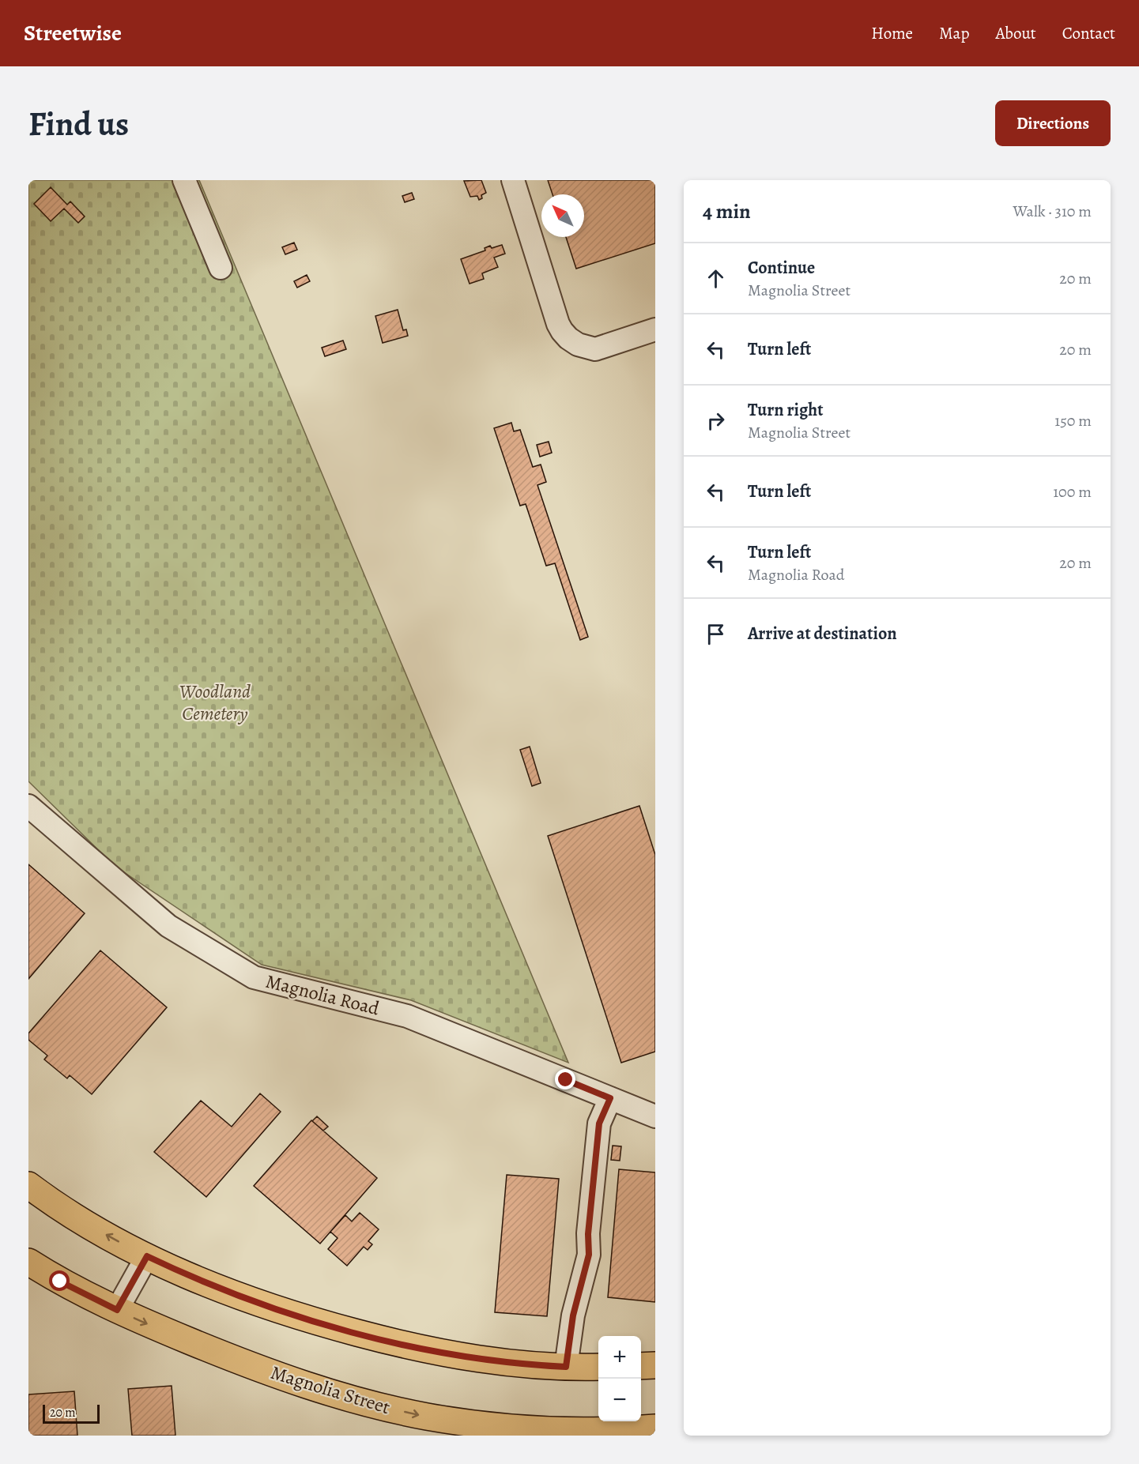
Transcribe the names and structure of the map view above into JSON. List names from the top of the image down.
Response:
{
  "streets": {
    "main road": ["Magnolia Street"],
    "street": ["Magnolia Road"]
  },
  "parks": ["Woodland Cemetery"],
  "scale_bar": "20 m",
  "north": "top left",
  "page": {
    "header": "Streetwise",
    "nav": [
      "Home",
      "Map",
      "About",
      "Contact"
    ],
    "buttons": "Directions",
    "title": "Find us",
    "heading": ["4 min", "Walk · 310 m"],
    "list": [
      ["Continue", "Magnolia Street", "20 m"],
      ["Turn left", "20 m"],
      ["Turn right", "Magnolia Street", "150 m"],
      ["Turn left", "100 m"],
      ["Turn left", "Magnolia Road", "20 m"],
      "Arrive at destination"
    ],
    "map_buttons": ["+", "−"],
    "scale": "20 m"
  }
}
